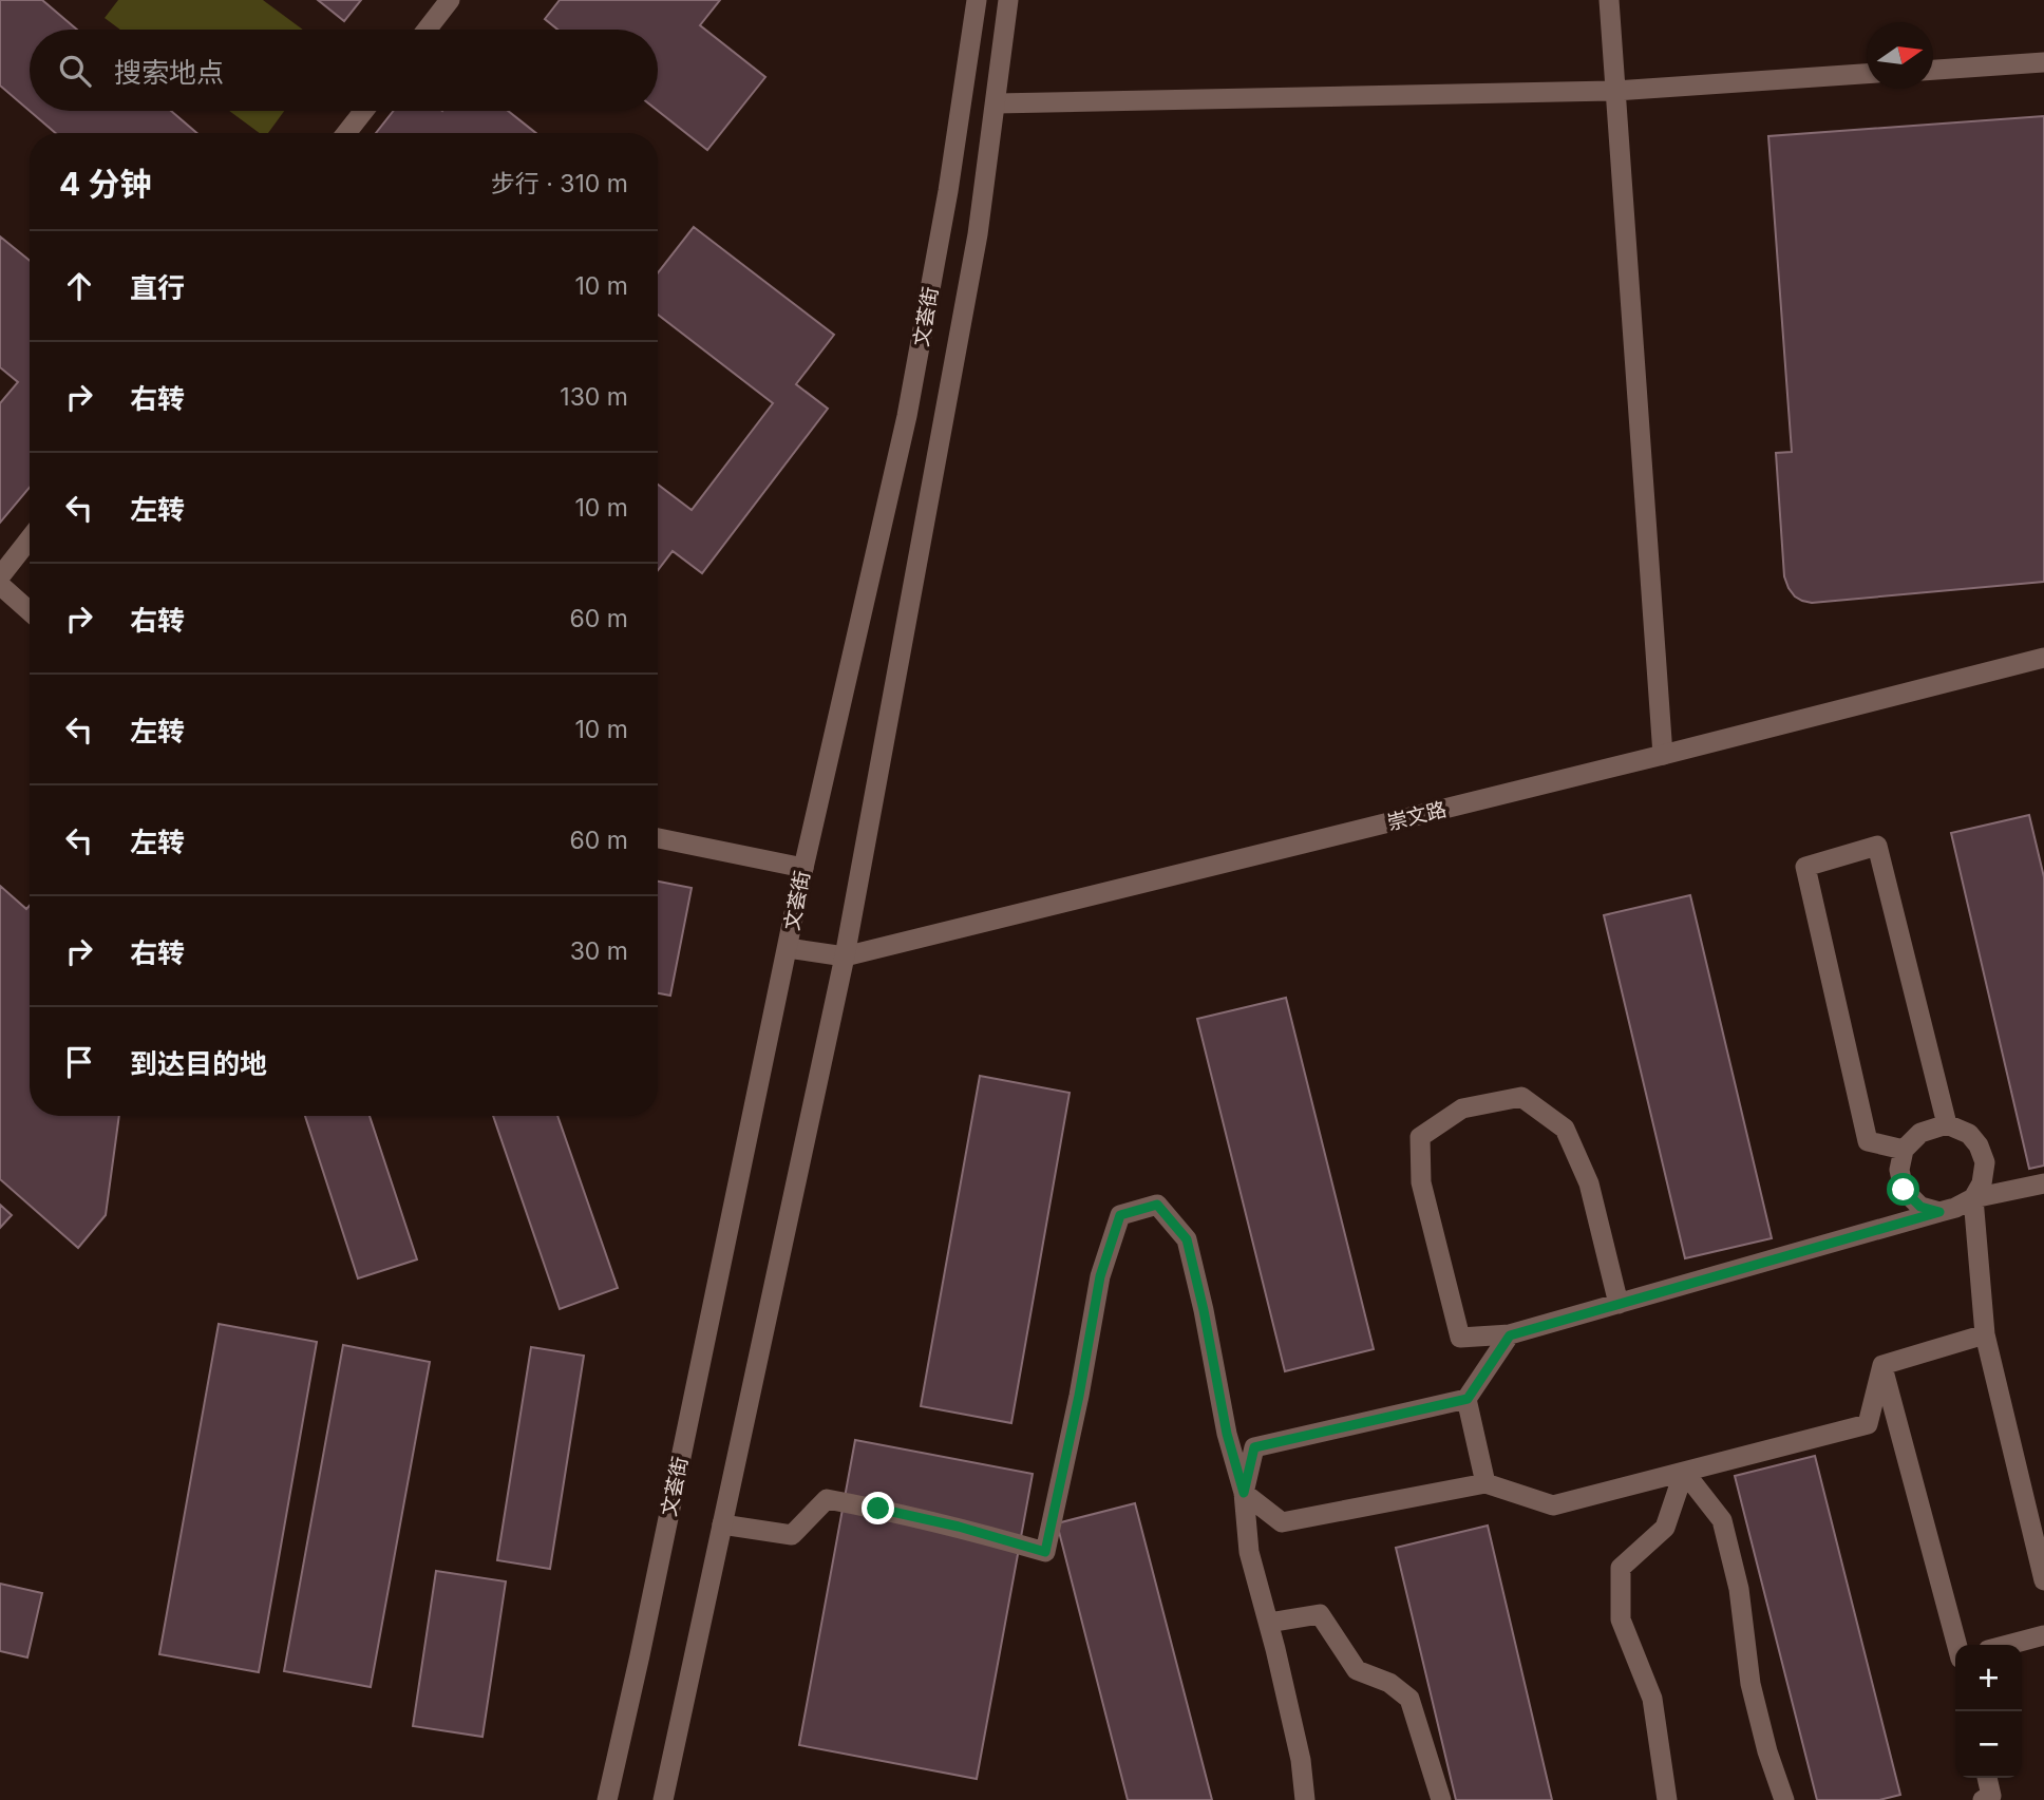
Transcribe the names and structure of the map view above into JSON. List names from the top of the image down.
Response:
{
  "streets": {
    "street": ["文荟街", "崇文路"]
  },
  "crossings": [
    ["文荟街", "崇文路"]
  ],
  "north": "right",
  "page": {
    "search": "搜索地点",
    "heading": ["4 分钟", "步行 · 310 m"],
    "list": [
      ["直行", "10 m"],
      ["右转", "130 m"],
      ["左转", "10 m"],
      ["右转", "60 m"],
      ["左转", "10 m"],
      ["左转", "60 m"],
      ["右转", "30 m"],
      "到达目的地"
    ],
    "map_buttons": ["+", "−"]
  }
}
